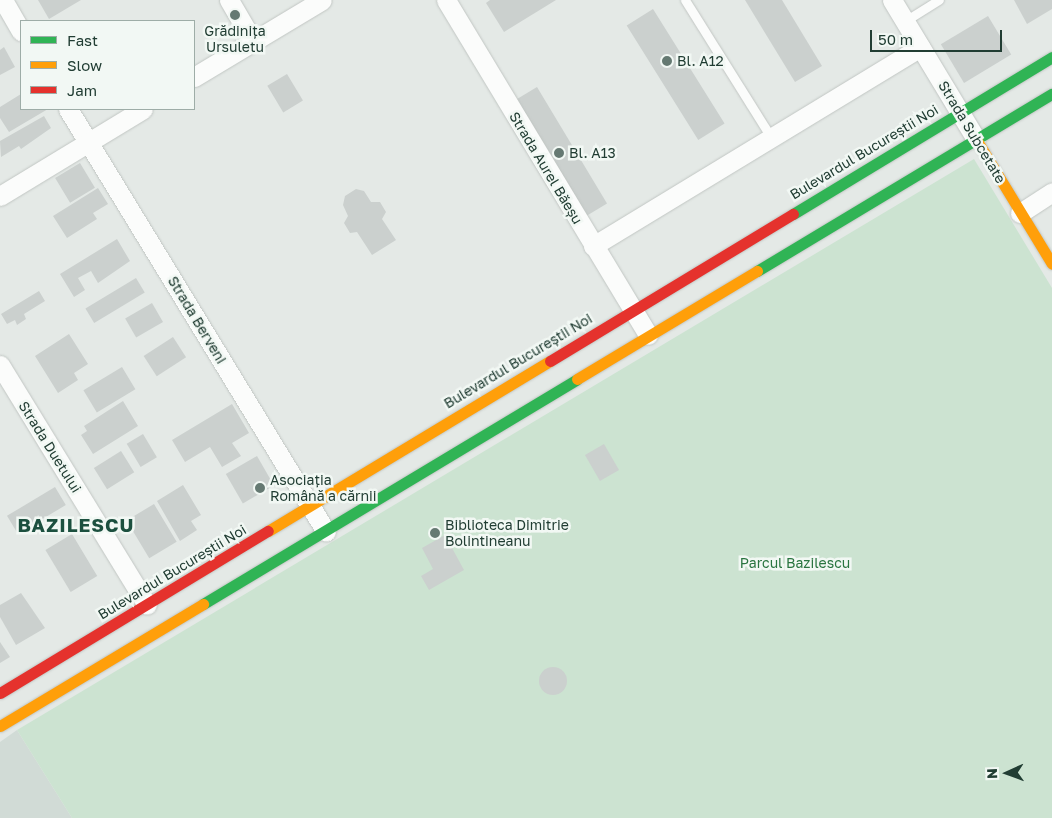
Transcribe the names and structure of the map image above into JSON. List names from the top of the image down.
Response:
{
  "streets": {
    "main road": ["Strada Subcetate", "Bulevardul Bucureștii Noi"],
    "street": ["Strada Aurel Băeșu", "Strada Berveni", "Strada Duetului"]
  },
  "crossings": [
    ["Strada Subcetate", "Bulevardul Bucureștii Noi"],
    ["Bulevardul Bucureștii Noi", "Strada Aurel Băeșu"],
    ["Bulevardul Bucureștii Noi", "Strada Berveni"],
    ["Bulevardul Bucureștii Noi", "Strada Duetului"]
  ],
  "districts": ["BAZILESCU"],
  "parks": ["Parcul Bazilescu"],
  "places": [
    "Grădinița Ursuletu",
    "Bl. A12",
    "Bl. A13",
    "Asociația Română a cărnii",
    "Biblioteca Dimitrie Bolintineanu"
  ],
  "legend": ["Fast", "Slow", "Jam"],
  "scale_bar": "50 m",
  "north": "left"
}
